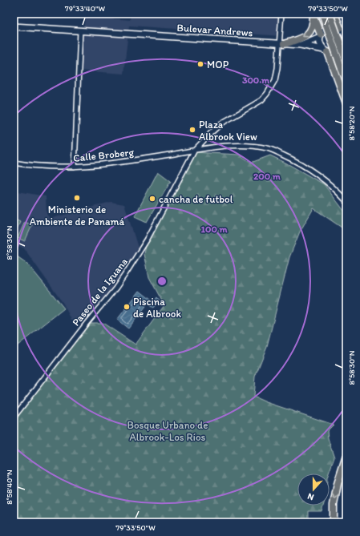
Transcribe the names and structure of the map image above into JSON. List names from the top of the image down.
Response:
{
  "streets": {
    "street": ["Bulevar Andrews", "Calle Broberg", "Paseo de la Iguana"]
  },
  "crossings": [
    ["Bulevar Andrews", "Paseo de la Iguana"],
    ["Calle Broberg", "Paseo de la Iguana"]
  ],
  "parks": ["Bosque Urbano de Albrook-Los Ríos"],
  "places": [
    "MOP",
    "Plaza Albrook View",
    "Ministerio de Ambiente de Panamá",
    "cancha de futbol",
    "Piscina de Albrook"
  ],
  "north": "bottom",
  "coordinates": [
    "79°33'40\"W",
    "79°33'50\"W",
    "8°58'20\"N",
    "8°58'30\"N",
    "8°58'40\"N"
  ],
  "rings": ["300 m", "200 m", "100 m"]
}
